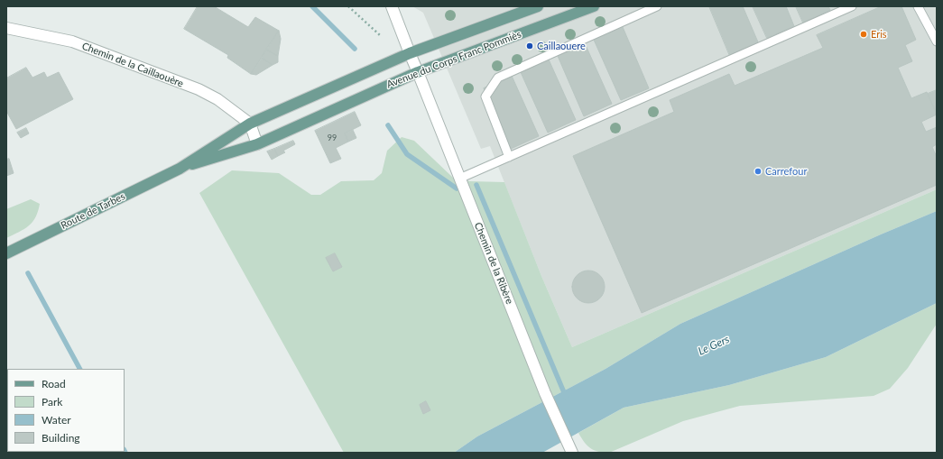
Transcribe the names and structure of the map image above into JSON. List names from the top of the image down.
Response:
{
  "streets": {
    "main road": ["Avenue du Corps Franc Pommiès", "Route de Tarbes"],
    "street": ["Chemin de la Caillaouère", "Chemin de la Ribère"]
  },
  "crossings": [
    ["Avenue du Corps Franc Pommiès", "Chemin de la Caillaouère"],
    ["Avenue du Corps Franc Pommiès", "Route de Tarbes"],
    ["Avenue du Corps Franc Pommiès", "Chemin de la Ribère"],
    ["Chemin de la Caillaouère", "Route de Tarbes"]
  ],
  "water": ["Le Gers"],
  "places": ["Eris", "Caillaouere", "Carrefour"],
  "house_numbers": ["99"],
  "legend": [
    "Road",
    "Park",
    "Water",
    "Building"
  ]
}
